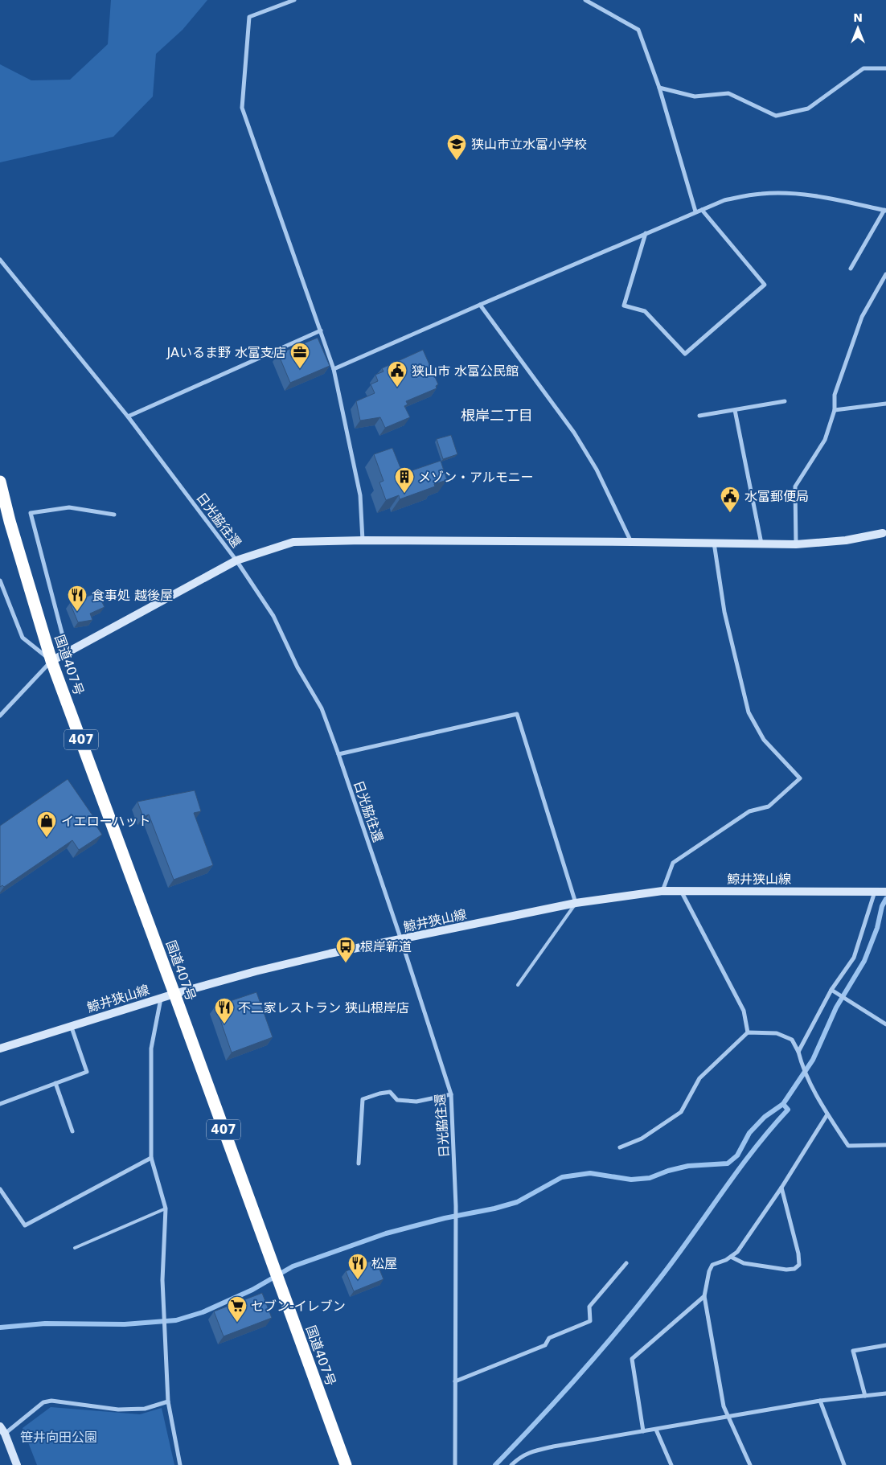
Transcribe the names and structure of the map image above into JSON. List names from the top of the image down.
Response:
{
  "streets": {
    "highway": ["国道407号", "407"],
    "street": ["日光脇往還", "鯨井狭山線"]
  },
  "crossings": [
    ["日光脇往還", "鯨井狭山線"],
    ["国道407号", "鯨井狭山線"]
  ],
  "districts": ["根岸二丁目"],
  "parks": ["笹井向田公園"],
  "places": {
    "school or university": ["狭山市立水富小学校"],
    "office": ["JAいるま野 水富支店"],
    "public building": ["狭山市 水富公民館", "水富郵便局"],
    "building": ["メゾン・アルモニー"],
    "restaurant": ["食事処 越後屋", "不二家レストラン 狭山根岸店", "松屋"],
    "shop": ["イエローハット"],
    "bus stop": ["根岸新道"],
    "supermarket": ["セブン-イレブン"]
  },
  "north": "top"
}
